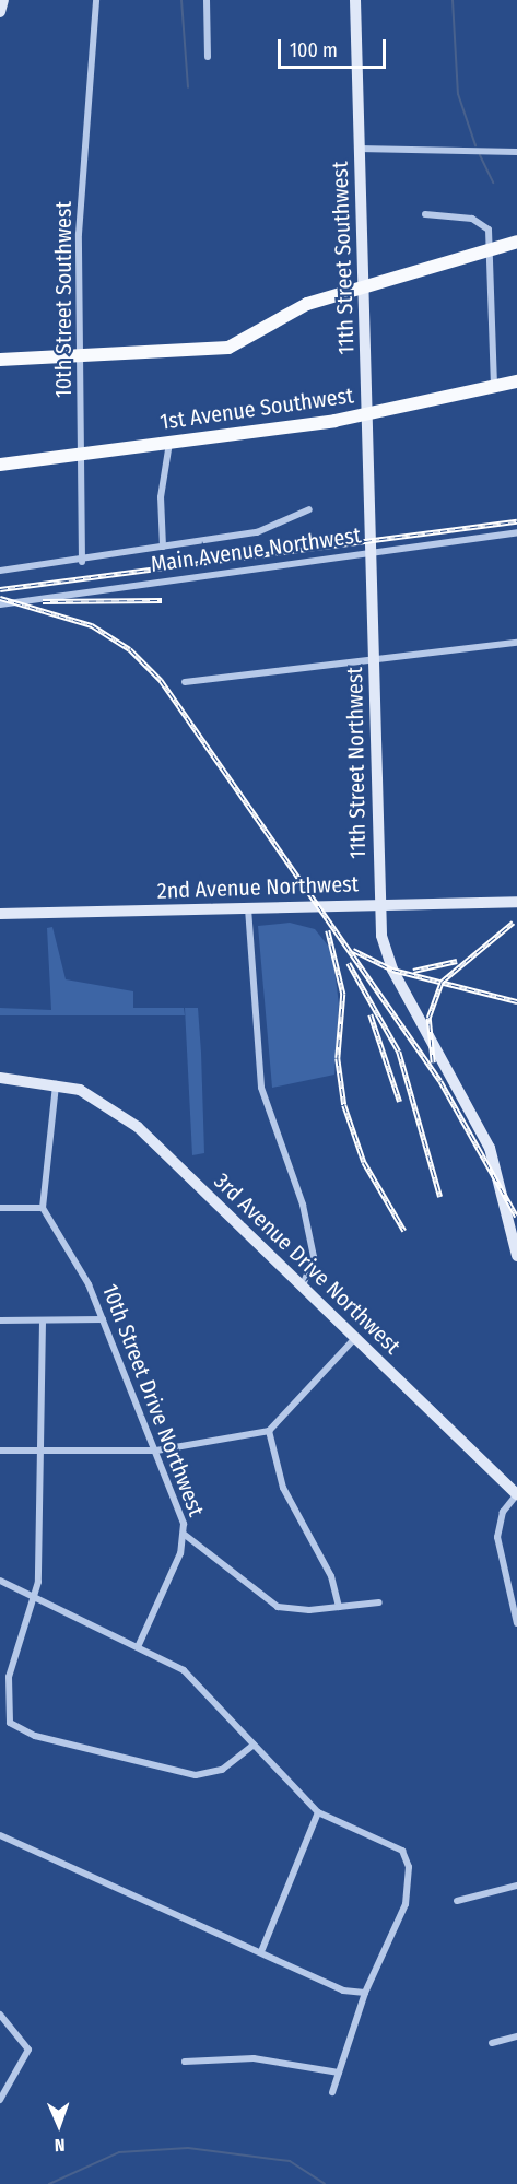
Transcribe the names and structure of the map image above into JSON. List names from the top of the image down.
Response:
{
  "streets": {
    "main road": ["1st Avenue Southwest"],
    "street": [
      "11th Street Southwest",
      "10th Street Southwest",
      "Main Avenue Northwest",
      "11th Street Northwest",
      "2nd Avenue Northwest",
      "3rd Avenue Drive Northwest",
      "10th Street Drive Northwest"
    ]
  },
  "crossings": [
    ["11th Street Southwest", "1st Avenue Southwest"],
    ["11th Street Southwest", "Main Avenue Northwest"],
    ["11th Street Southwest", "11th Street Northwest"],
    ["10th Street Southwest", "1st Avenue Southwest"],
    ["Main Avenue Northwest", "11th Street Northwest"],
    ["11th Street Northwest", "2nd Avenue Northwest"]
  ],
  "scale_bar": "100 m",
  "north": "bottom"
}
